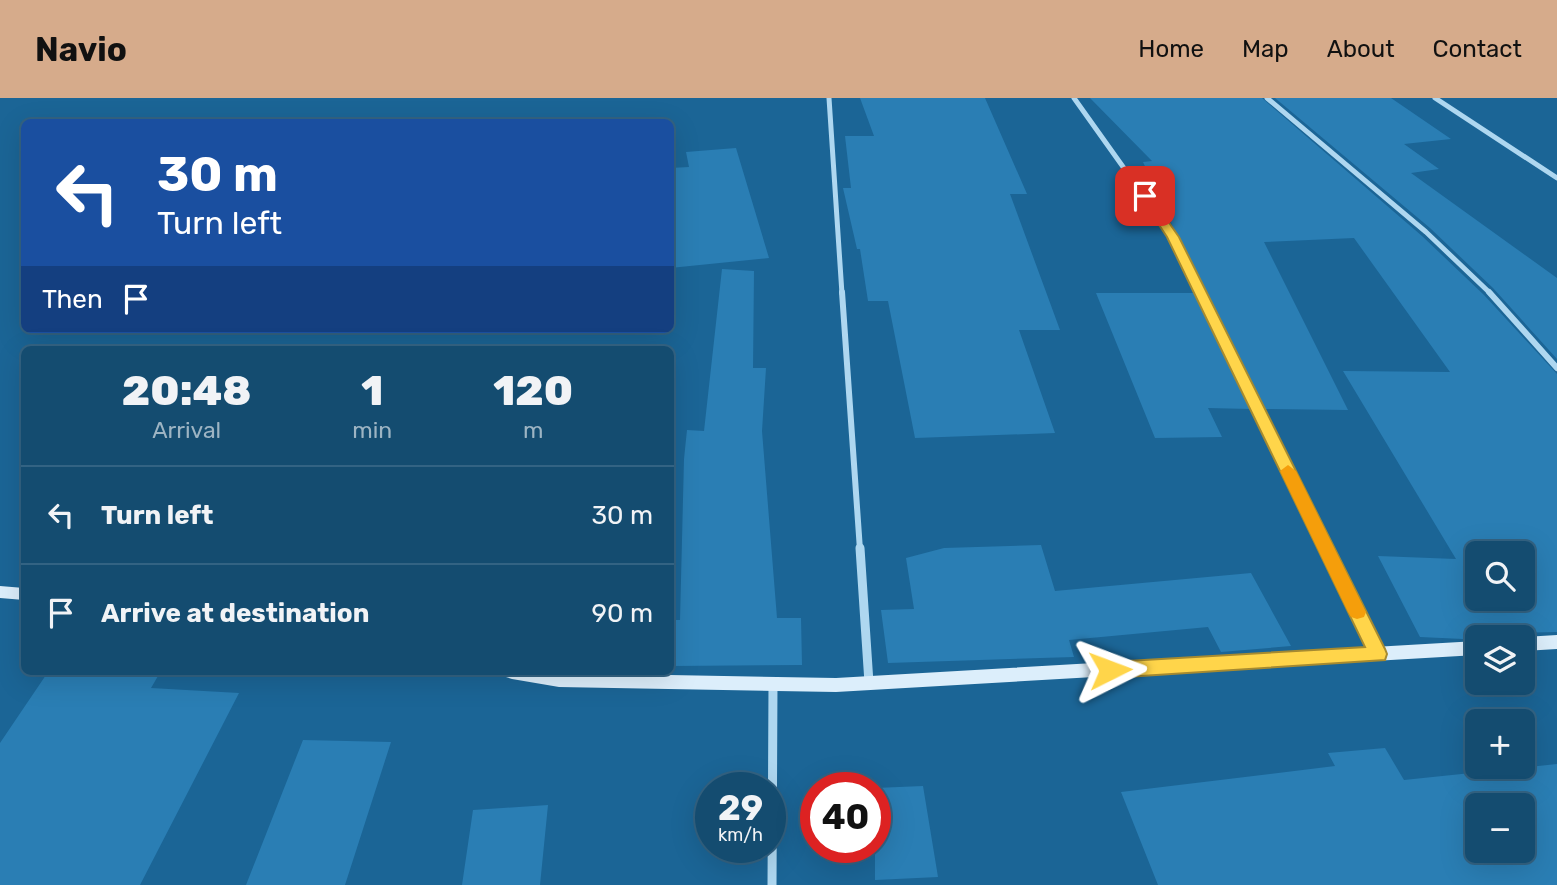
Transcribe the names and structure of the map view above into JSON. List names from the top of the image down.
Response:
{
  "page": {
    "header": "Navio",
    "nav": [
      "Home",
      "Map",
      "About",
      "Contact"
    ],
    "turn": ["30 m", "Turn left"],
    "then": "Then",
    "eta": [
      "20:48",
      "Arrival",
      "1",
      "min",
      "120",
      "m"
    ],
    "list": [
      {
        "name": "Turn left",
        "value": "30 m"
      },
      {
        "name": "Arrive at destination",
        "value": "90 m"
      }
    ],
    "map_buttons": ["+", "−"],
    "speed": "29 km/h",
    "limit": "40"
  }
}
